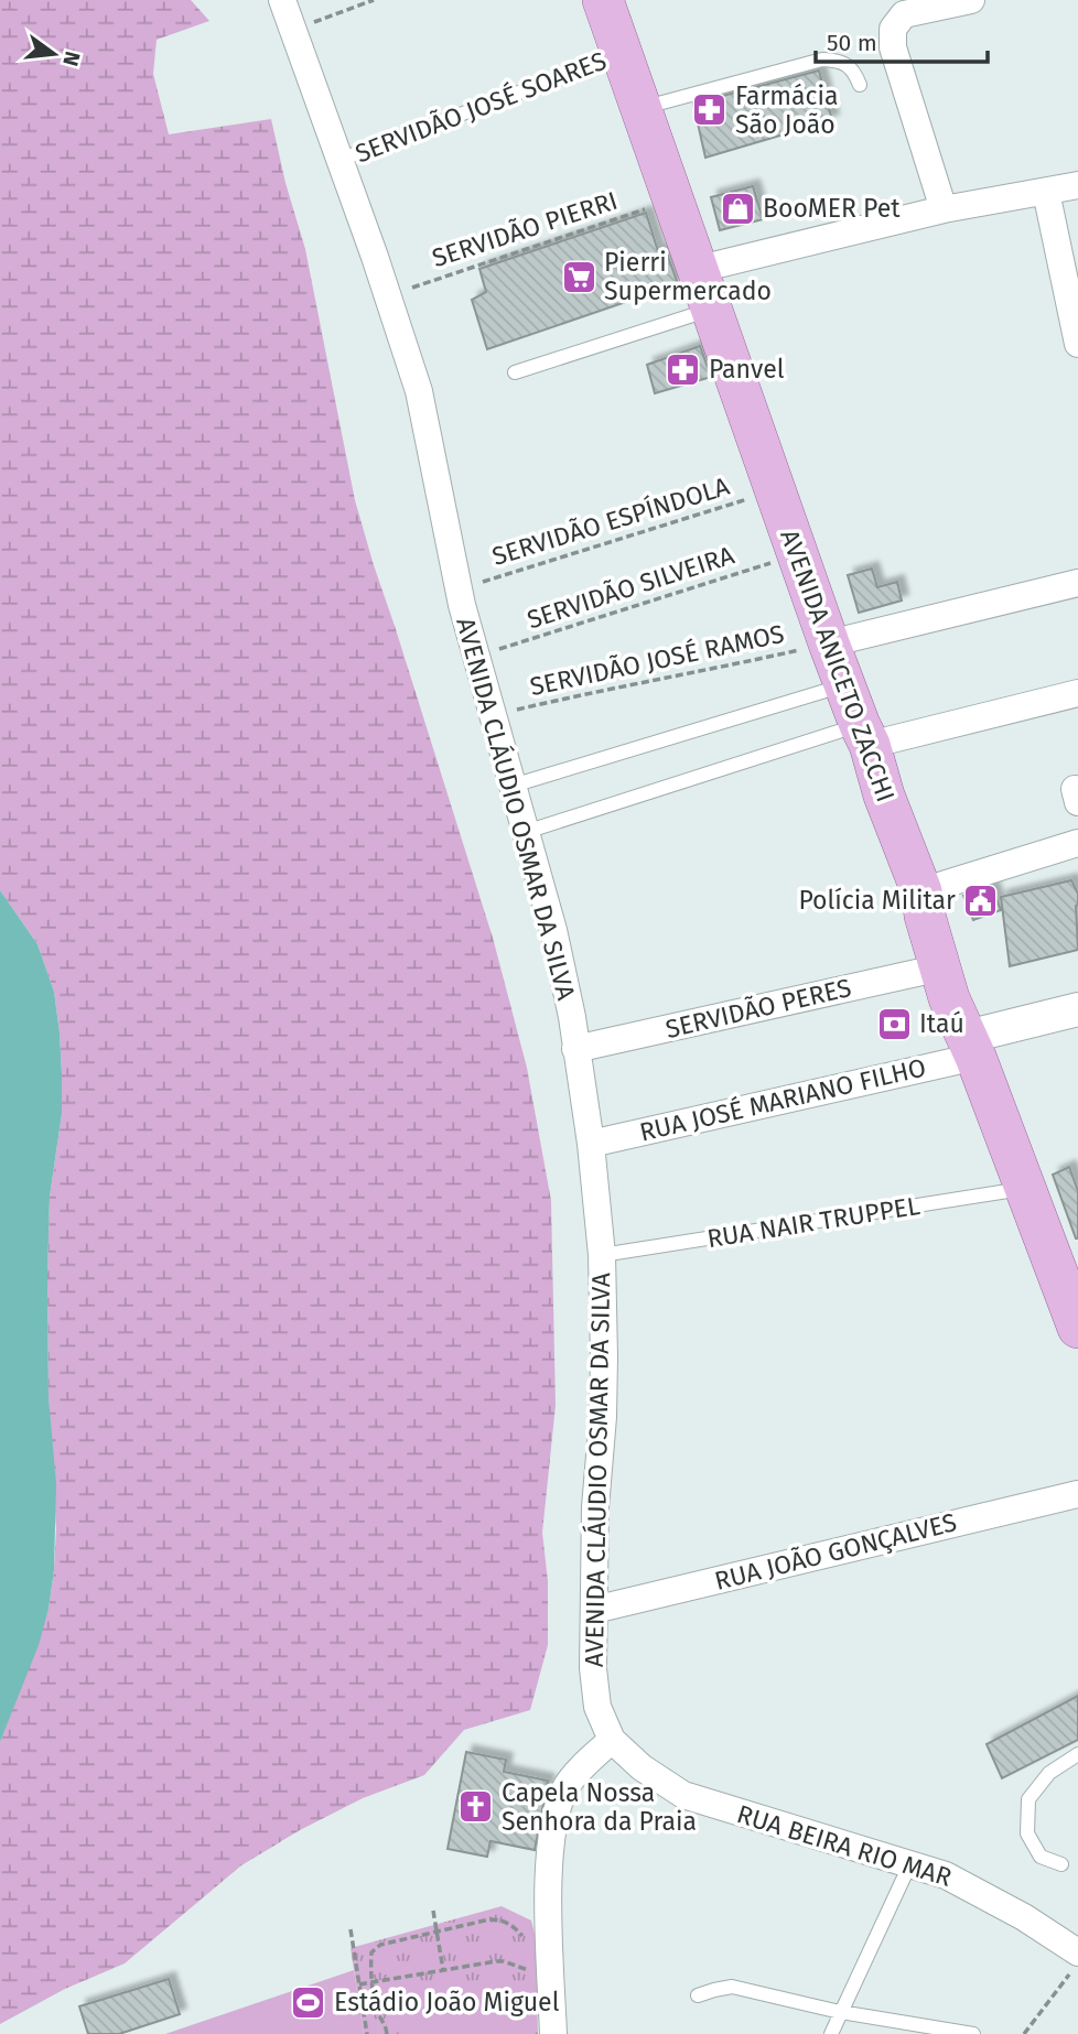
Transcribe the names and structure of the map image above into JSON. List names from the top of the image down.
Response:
{
  "streets": {
    "main road": ["AVENIDA ANICETO ZACCHI"],
    "street": [
      "AVENIDA CLÁUDIO OSMAR DA SILVA",
      "SERVIDÃO PERES",
      "RUA JOSÉ MARIANO FILHO",
      "RUA JOÃO GONÇALVES",
      "RUA BEIRA RIO MAR"
    ],
    "lane": ["SERVIDÃO JOSÉ SOARES", "RUA NAIR TRUPPEL"],
    "path": [
      "SERVIDÃO PIERRI",
      "SERVIDÃO ESPÍNDOLA",
      "SERVIDÃO SILVEIRA",
      "SERVIDÃO JOSÉ RAMOS"
    ]
  },
  "crossings": [
    ["SERVIDÃO JOSÉ SOARES", "AVENIDA ANICETO ZACCHI"],
    ["SERVIDÃO JOSÉ SOARES", "AVENIDA CLÁUDIO OSMAR DA SILVA"],
    ["SERVIDÃO PIERRI", "AVENIDA ANICETO ZACCHI"],
    ["SERVIDÃO PIERRI", "AVENIDA CLÁUDIO OSMAR DA SILVA"],
    ["SERVIDÃO ESPÍNDOLA", "AVENIDA ANICETO ZACCHI"],
    ["SERVIDÃO ESPÍNDOLA", "AVENIDA CLÁUDIO OSMAR DA SILVA"],
    ["SERVIDÃO SILVEIRA", "AVENIDA ANICETO ZACCHI"],
    ["SERVIDÃO SILVEIRA", "AVENIDA CLÁUDIO OSMAR DA SILVA"],
    ["SERVIDÃO JOSÉ RAMOS", "AVENIDA ANICETO ZACCHI"],
    ["SERVIDÃO JOSÉ RAMOS", "AVENIDA CLÁUDIO OSMAR DA SILVA"],
    ["AVENIDA ANICETO ZACCHI", "SERVIDÃO PERES"],
    ["AVENIDA ANICETO ZACCHI", "RUA JOSÉ MARIANO FILHO"],
    ["AVENIDA ANICETO ZACCHI", "RUA NAIR TRUPPEL"],
    ["AVENIDA CLÁUDIO OSMAR DA SILVA", "SERVIDÃO PERES"],
    ["AVENIDA CLÁUDIO OSMAR DA SILVA", "RUA JOSÉ MARIANO FILHO"],
    ["AVENIDA CLÁUDIO OSMAR DA SILVA", "RUA NAIR TRUPPEL"],
    ["AVENIDA CLÁUDIO OSMAR DA SILVA", "RUA JOÃO GONÇALVES"],
    ["AVENIDA CLÁUDIO OSMAR DA SILVA", "RUA BEIRA RIO MAR"]
  ],
  "places": {
    "pharmacy": ["Farmácia São João", "Panvel"],
    "shop": ["BooMER Pet"],
    "supermarket": ["Pierri Supermercado"],
    "public building": ["Polícia Militar"],
    "bank": ["Itaú"],
    "church": ["Capela Nossa Senhora da Praia"],
    "sports": ["Estádio João Miguel"]
  },
  "scale_bar": "50 m",
  "north": "right"
}
